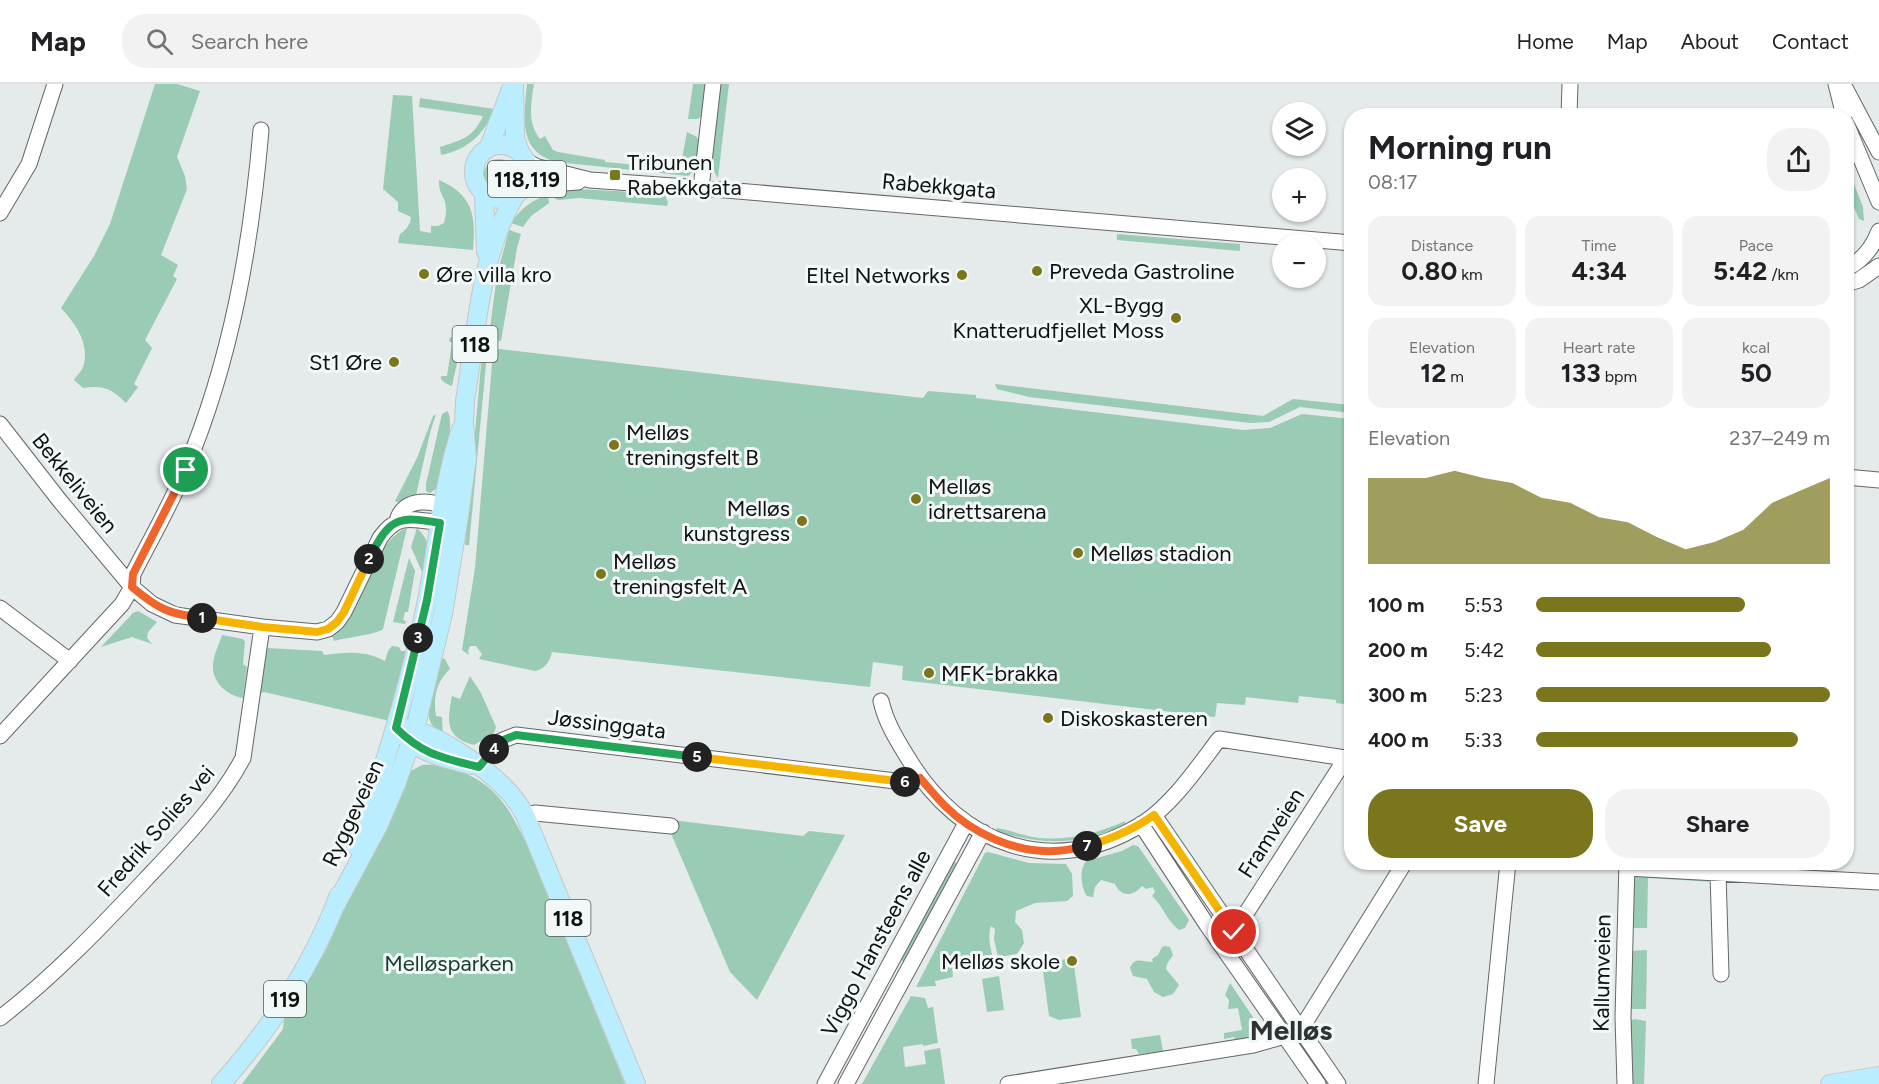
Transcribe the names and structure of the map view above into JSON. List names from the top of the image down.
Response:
{
  "streets": {
    "main road": [
      "118,119",
      "118",
      "Ryggeveien",
      "119"
    ],
    "street": [
      "Rabekkgata",
      "Bekkeliveien",
      "Jøssinggata",
      "Fredrik Solies vei",
      "Framveien",
      "Viggo Hansteens alle",
      "Kallumveien"
    ]
  },
  "crossings": [
    ["118,119", "Rabekkgata"],
    ["118,119", "Ryggeveien"],
    ["Rabekkgata", "Ryggeveien"],
    ["118", "Jøssinggata"],
    ["118", "Ryggeveien"],
    ["Bekkeliveien", "Ryggeveien"],
    ["Bekkeliveien", "Fredrik Solies vei"]
  ],
  "districts": ["Melløs"],
  "parks": ["Melløsparken"],
  "places": {
    "transit": ["Tribunen Rabekkgata"],
    "other": [
      "Preveda Gastroline",
      "Øre villa kro",
      "Eltel Networks",
      "XL-Bygg Knatterudfjellet Moss",
      "St1 Øre",
      "Melløs treningsfelt B",
      "Melløs idrettsarena",
      "Melløs kunstgress",
      "Melløs stadion",
      "Melløs treningsfelt A",
      "MFK-brakka",
      "Diskoskasteren",
      "Melløs skole"
    ]
  },
  "page": {
    "header": "Map",
    "search": "Search here",
    "nav": [
      "Home",
      "Map",
      "About",
      "Contact"
    ],
    "map_buttons": ["+", "−"],
    "heading": ["Morning run", "08:17"],
    "stats": [
      ["Distance", "0.80 km"],
      ["Time", "4:34"],
      ["Pace", "5:42 /km"],
      ["Elevation", "12 m"],
      ["Heart rate", "133 bpm"],
      ["kcal", "50"]
    ],
    "chart": ["Elevation", "237–249 m"],
    "pins": [
      "2",
      "1",
      "3",
      "4",
      "5",
      "6",
      "7"
    ],
    "list": [
      {
        "name": "100 m",
        "note": "5:53"
      },
      {
        "name": "200 m",
        "note": "5:42"
      },
      {
        "name": "300 m",
        "note": "5:23"
      },
      {
        "name": "400 m",
        "note": "5:33"
      }
    ],
    "buttons": ["Save", "Share"]
  }
}
